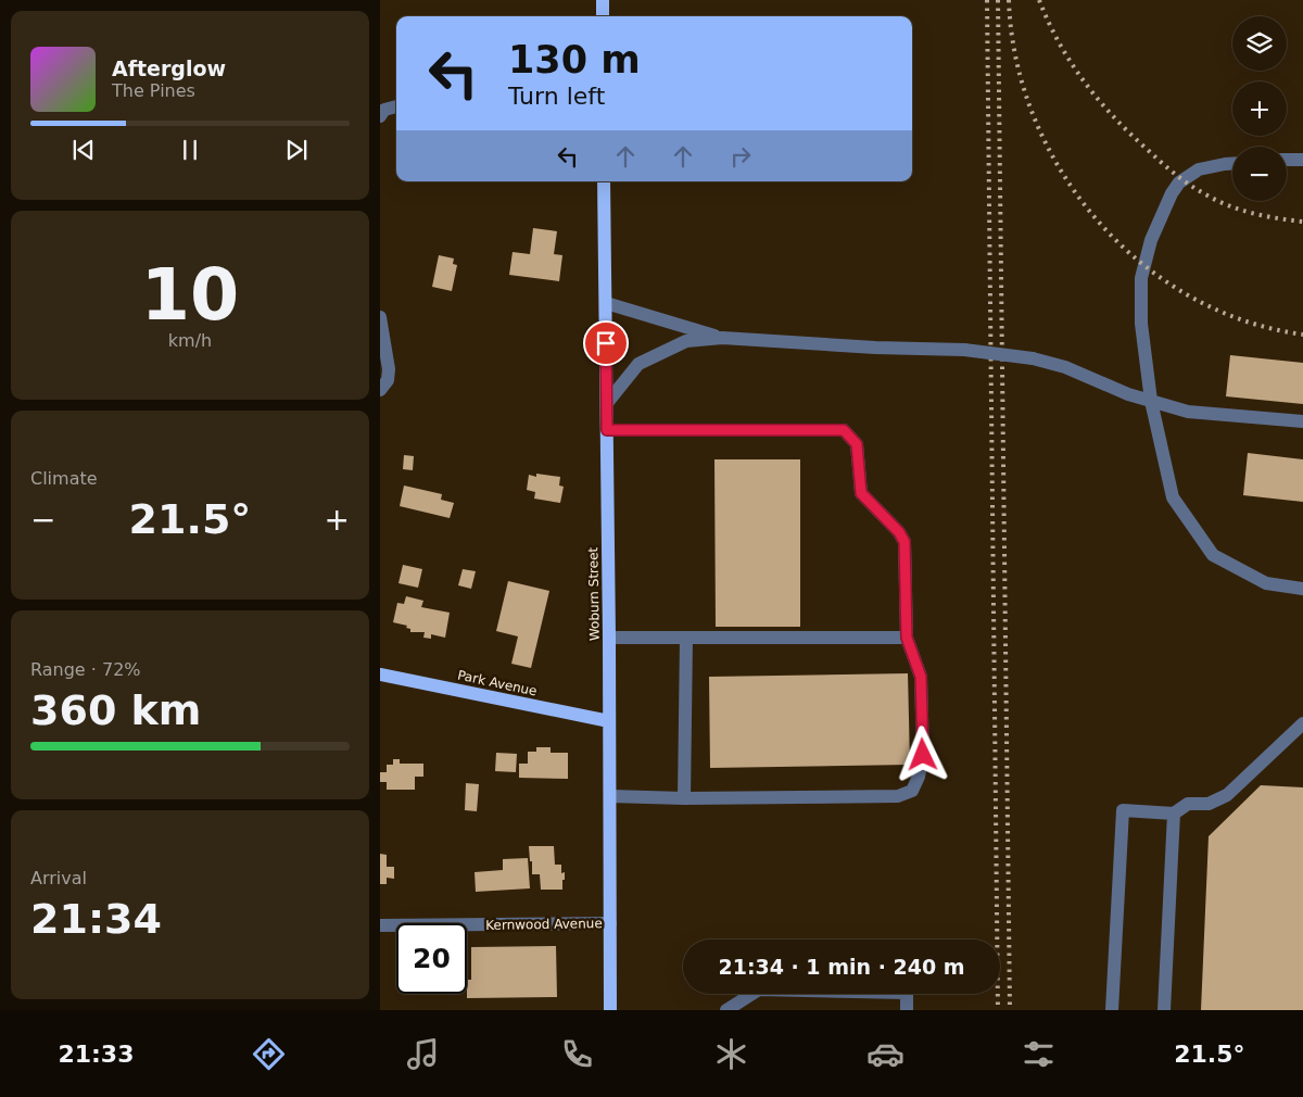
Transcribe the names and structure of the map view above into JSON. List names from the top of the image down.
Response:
{
  "streets": {
    "main road": ["Woburn Street", "Park Avenue"],
    "street": ["Kernwood Avenue"]
  },
  "crossings": [
    ["Woburn Street", "Park Avenue"],
    ["Woburn Street", "Kernwood Avenue"]
  ],
  "page": {
    "map_buttons": ["+", "−"],
    "turn": ["130 m", "Turn left"],
    "song": ["Afterglow", "The Pines"],
    "tile": [
      ["10", "km/h"],
      "Climate",
      ["Range · 72%", "360 km"],
      ["Arrival", "21:34"]
    ],
    "heat": ["−", "21.5°", "+"],
    "limit": "20",
    "trip": "21:34 · 1 min · 240 m",
    "tabs": ["21:33", "21.5°"]
  }
}
